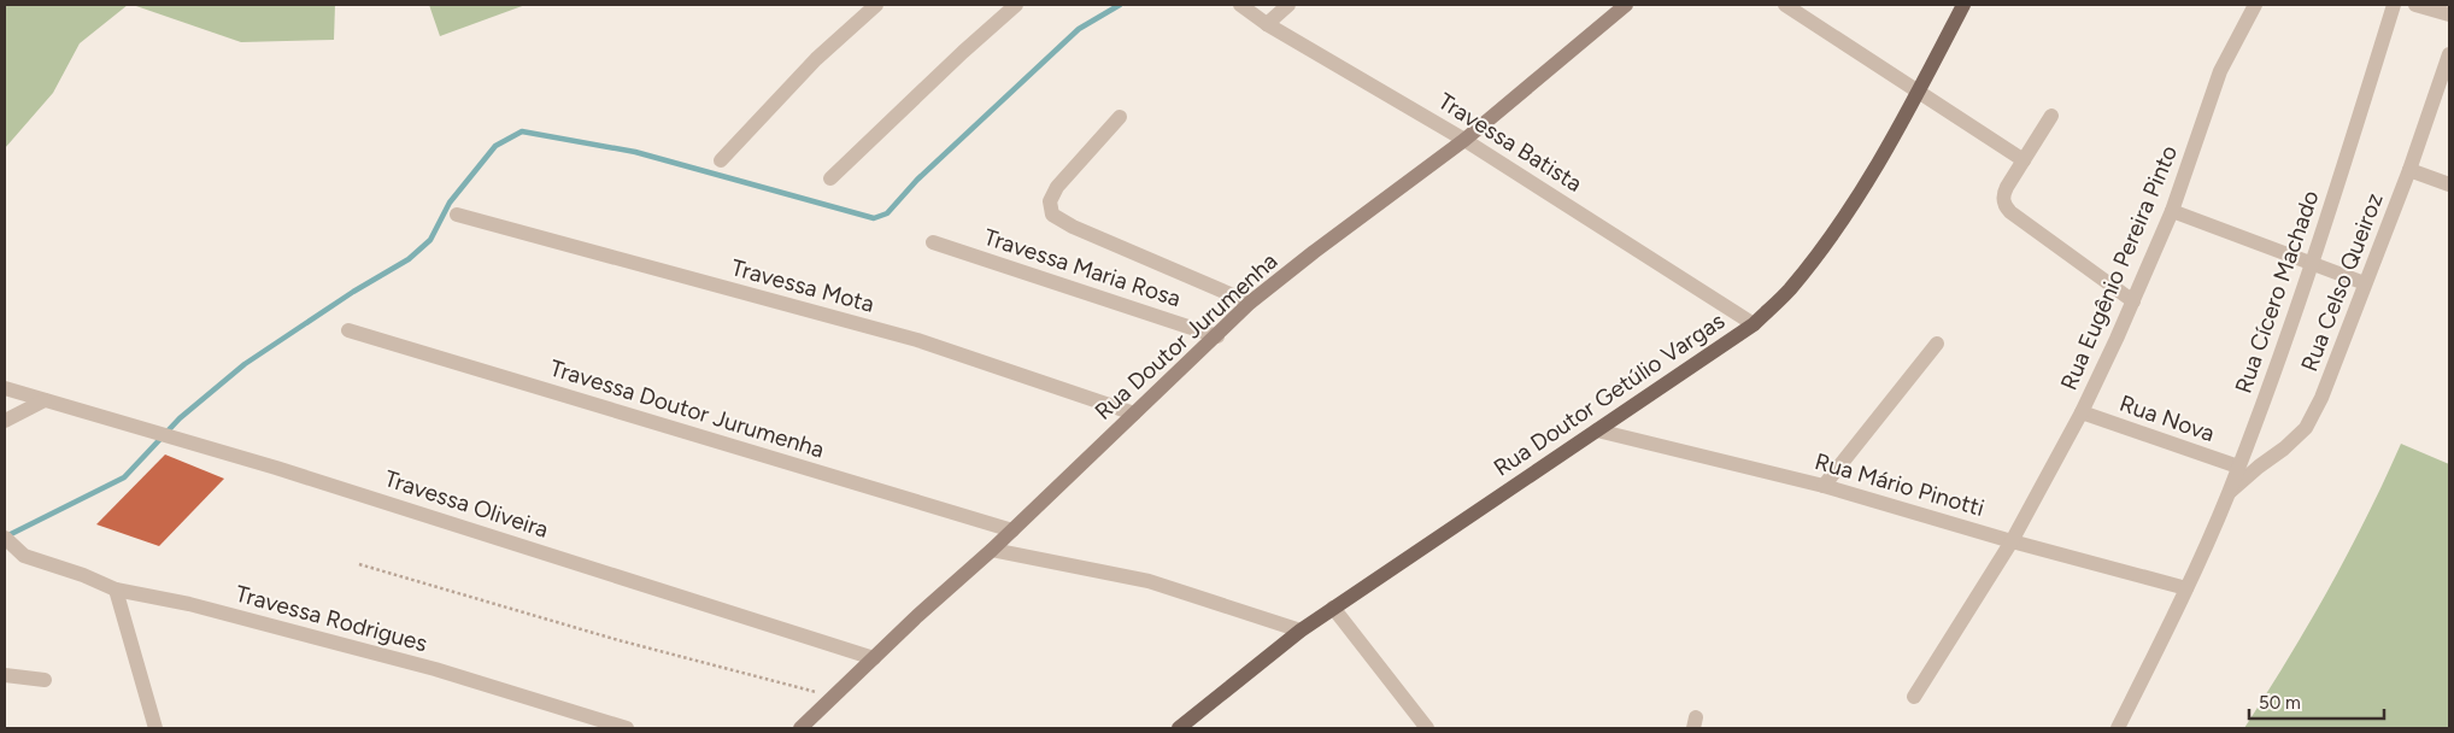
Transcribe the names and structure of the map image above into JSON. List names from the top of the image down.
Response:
{
  "streets": {
    "main road": ["Rua Doutor Jurumenha", "Rua Doutor Getúlio Vargas"],
    "street": [
      "Travessa Batista",
      "Travessa Maria Rosa",
      "Rua Eugênio Pereira Pinto",
      "Rua Celso Queiroz",
      "Travessa Mota",
      "Rua Cícero Machado",
      "Travessa Doutor Jurumenha",
      "Rua Nova",
      "Rua Mário Pinotti",
      "Travessa Oliveira",
      "Travessa Rodrigues"
    ]
  },
  "crossings": [
    ["Travessa Batista", "Rua Doutor Jurumenha"],
    ["Travessa Batista", "Rua Doutor Getúlio Vargas"],
    ["Travessa Maria Rosa", "Rua Doutor Jurumenha"],
    ["Rua Eugênio Pereira Pinto", "Rua Nova"],
    ["Rua Eugênio Pereira Pinto", "Rua Mário Pinotti"],
    ["Rua Celso Queiroz", "Rua Cícero Machado"],
    ["Travessa Mota", "Rua Doutor Jurumenha"],
    ["Rua Cícero Machado", "Rua Nova"],
    ["Rua Cícero Machado", "Rua Mário Pinotti"],
    ["Rua Doutor Jurumenha", "Travessa Doutor Jurumenha"],
    ["Rua Doutor Jurumenha", "Travessa Oliveira"],
    ["Rua Doutor Getúlio Vargas", "Rua Mário Pinotti"]
  ],
  "scale_bar": "50 m"
}
